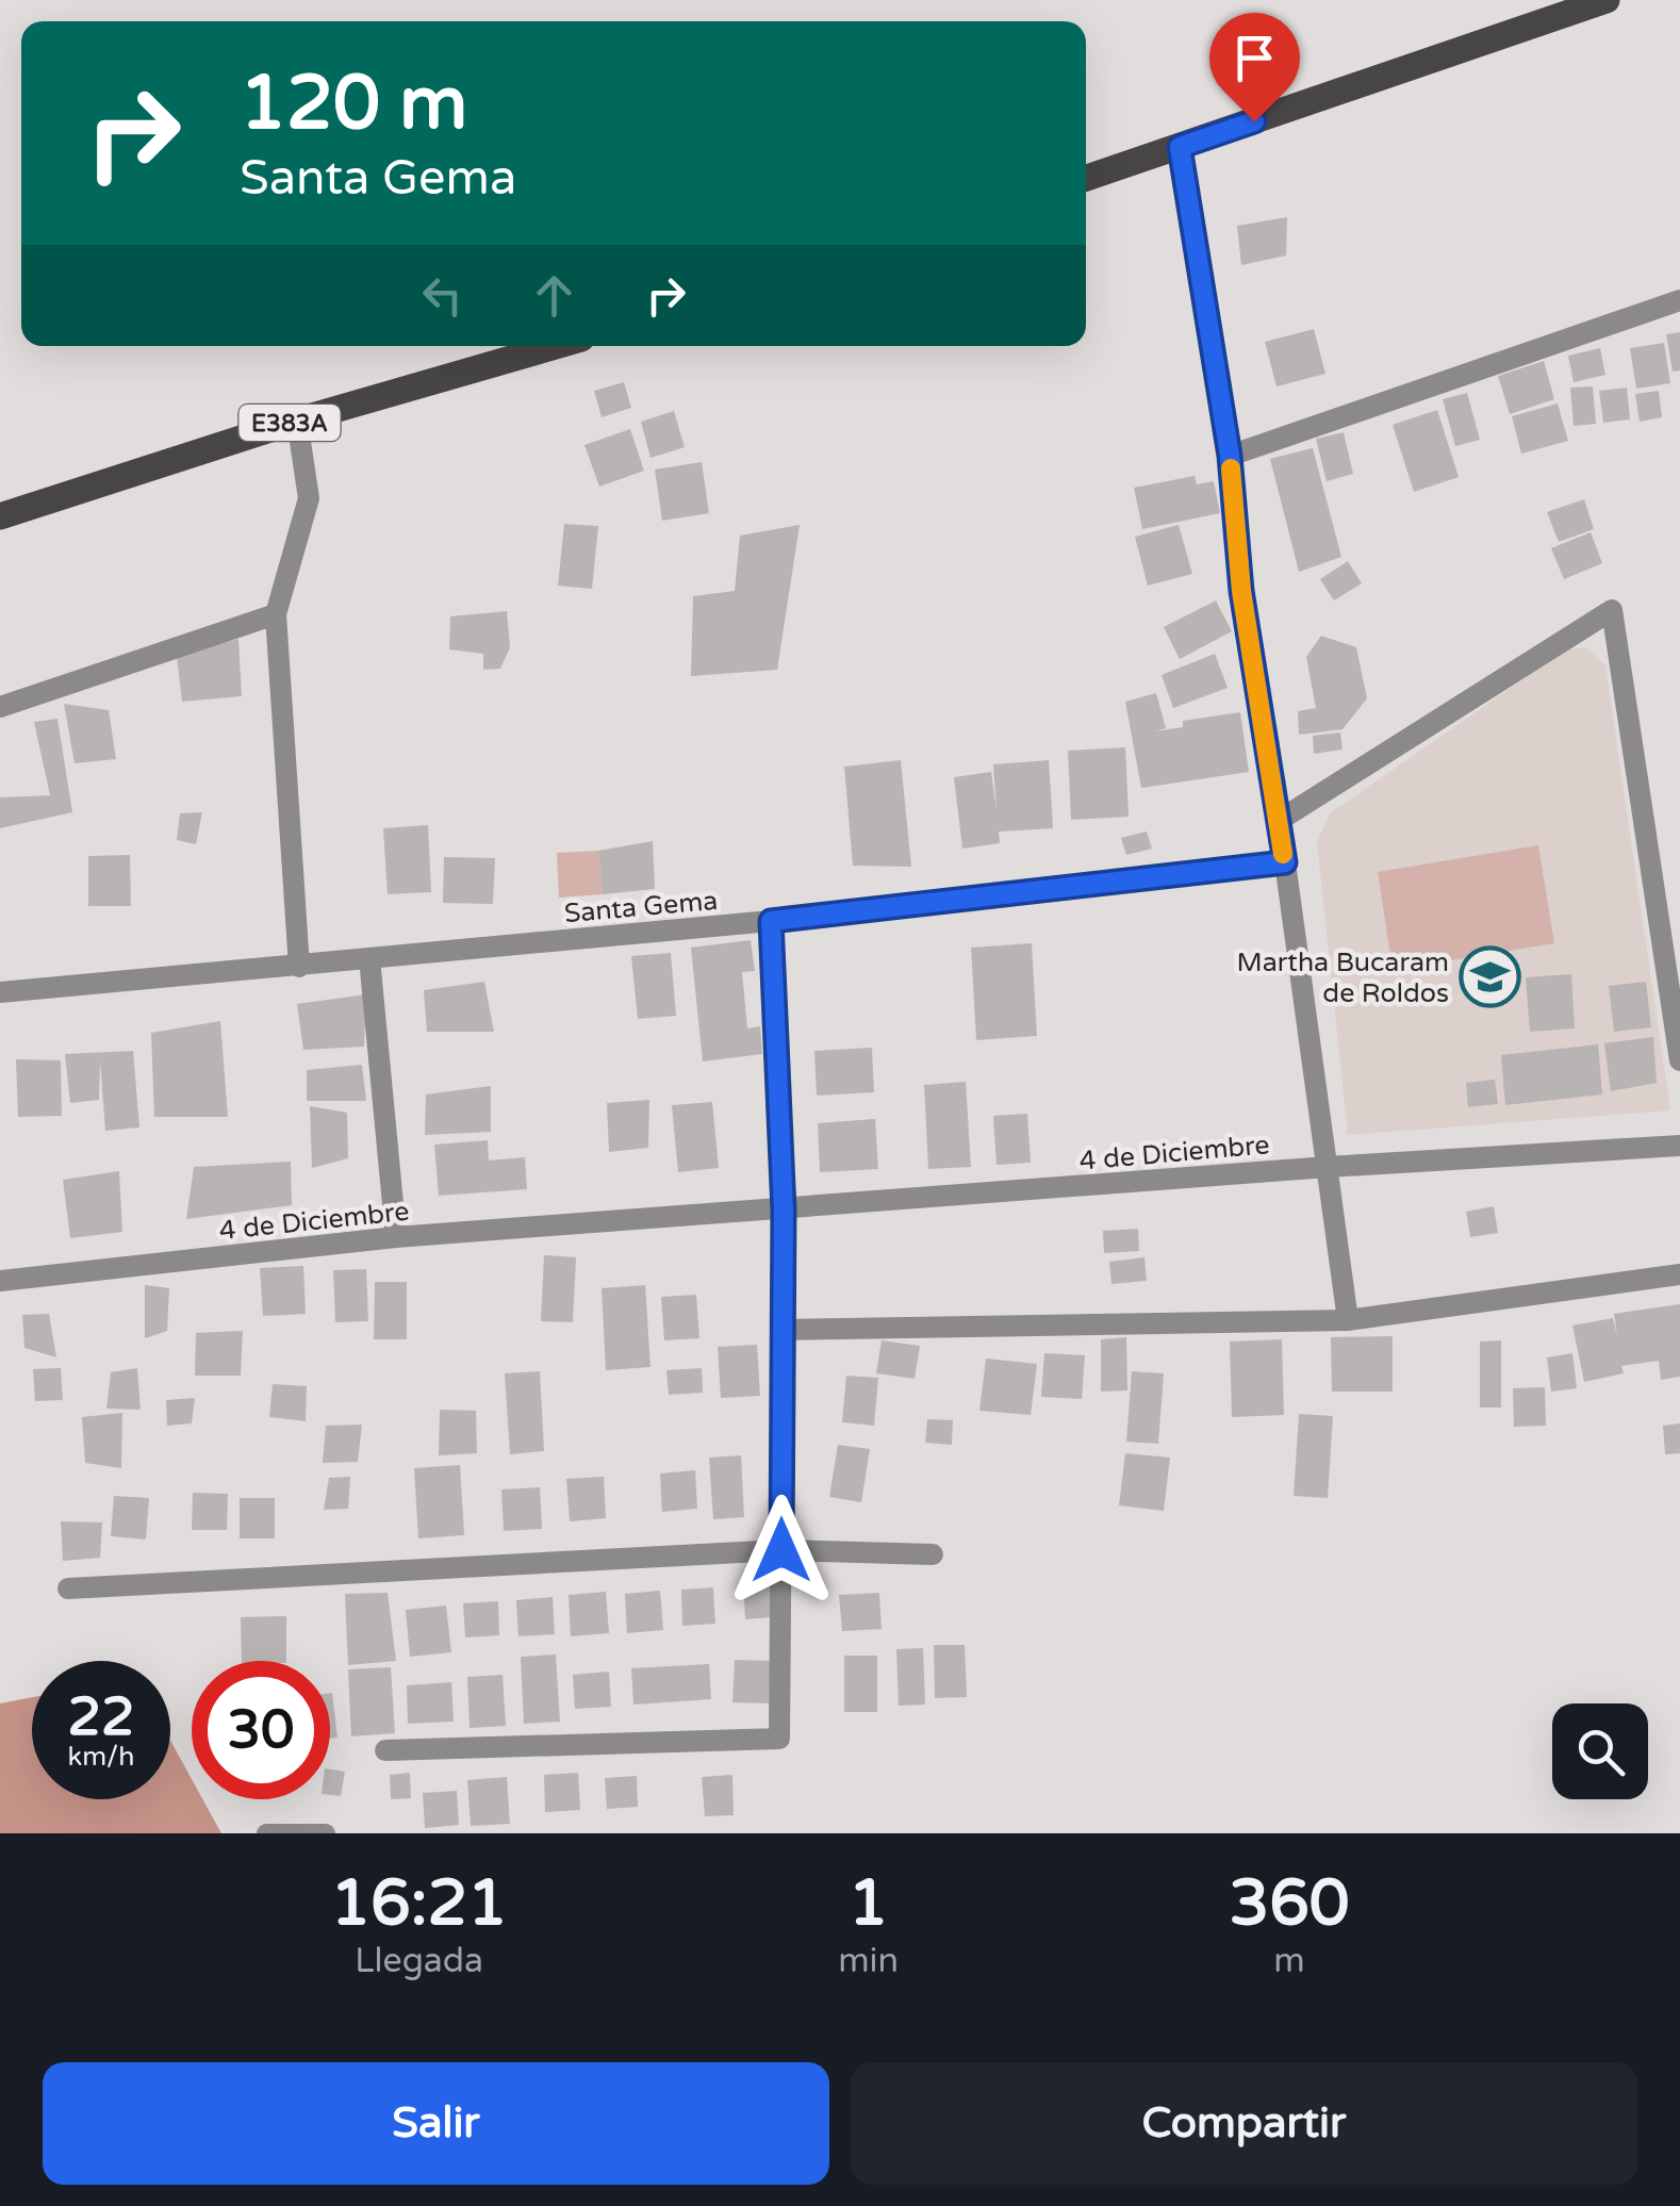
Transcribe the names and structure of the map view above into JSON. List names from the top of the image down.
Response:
{
  "streets": {
    "main road": ["E383A"],
    "street": ["Santa Gema", "4 de Diciembre"]
  },
  "places": {
    "school or university": ["Martha Bucaram de Roldos"]
  },
  "page": {
    "turn": ["120 m", "Santa Gema"],
    "speed": "22 km/h",
    "limit": "30",
    "eta": [
      "16:21",
      "Llegada",
      "1",
      "min",
      "360",
      "m"
    ],
    "buttons": ["Salir", "Compartir"]
  }
}
